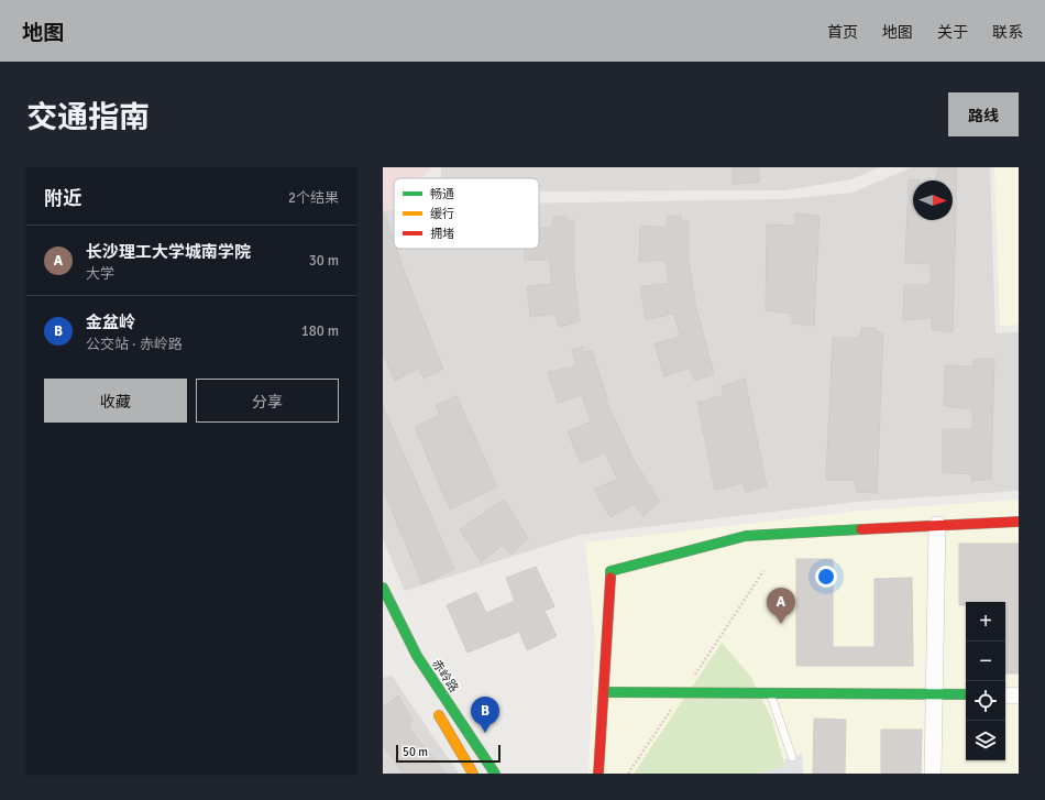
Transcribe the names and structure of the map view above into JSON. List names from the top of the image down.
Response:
{
  "streets": {
    "street": ["赤岭路"]
  },
  "legend": ["畅通", "缓行", "拥堵"],
  "scale_bar": "50 m",
  "north": "right",
  "page": {
    "header": "地图",
    "nav": [
      "首页",
      "地图",
      "关于",
      "联系"
    ],
    "title": "交通指南",
    "buttons": [
      "路线",
      ["收藏", "分享"]
    ],
    "heading": ["附近", "2个结果"],
    "list": [
      {
        "mark": "A",
        "name": "长沙理工大学城南学院",
        "note": "大学",
        "value": "30 m"
      },
      {
        "mark": "B",
        "name": "金盆岭",
        "note": "公交站 · 赤岭路",
        "value": "180 m"
      }
    ],
    "pins": ["A", "B"],
    "map_buttons": ["+", "−"],
    "scale": "50 m"
  }
}
